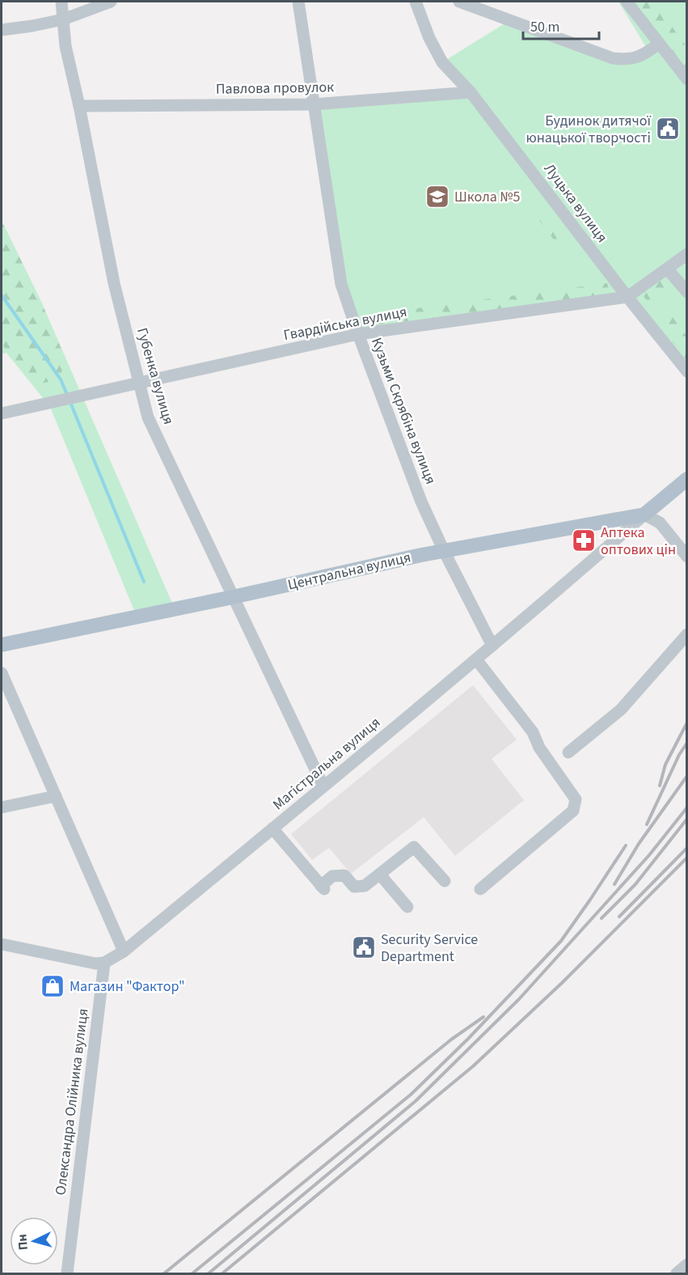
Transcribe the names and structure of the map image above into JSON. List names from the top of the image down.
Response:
{
  "streets": {
    "main road": ["Центральна вулиця"],
    "street": [
      "Павлова провулок",
      "Луцька вулиця",
      "Гвардійська вулиця",
      "Губенка вулиця",
      "Кузьми Скрябіна вулиця",
      "Магістральна вулиця",
      "Олександра Олійника вулиця"
    ]
  },
  "crossings": [
    ["Павлова провулок", "Луцька вулиця"],
    ["Павлова провулок", "Губенка вулиця"],
    ["Павлова провулок", "Кузьми Скрябіна вулиця"],
    ["Луцька вулиця", "Гвардійська вулиця"],
    ["Гвардійська вулиця", "Губенка вулиця"],
    ["Гвардійська вулиця", "Кузьми Скрябіна вулиця"],
    ["Губенка вулиця", "Центральна вулиця"],
    ["Губенка вулиця", "Магістральна вулиця"],
    ["Кузьми Скрябіна вулиця", "Центральна вулиця"],
    ["Кузьми Скрябіна вулиця", "Магістральна вулиця"],
    ["Центральна вулиця", "Магістральна вулиця"],
    ["Магістральна вулиця", "Олександра Олійника вулиця"]
  ],
  "places": {
    "public building": ["Будинок дитячої юнацької творчості", "Security Service Department"],
    "school or university": ["Школа №5"],
    "pharmacy": ["Аптека оптових цін"],
    "shop": ["Магазин \"Фактор\""]
  },
  "scale_bar": "50 m",
  "north": "left"
}
